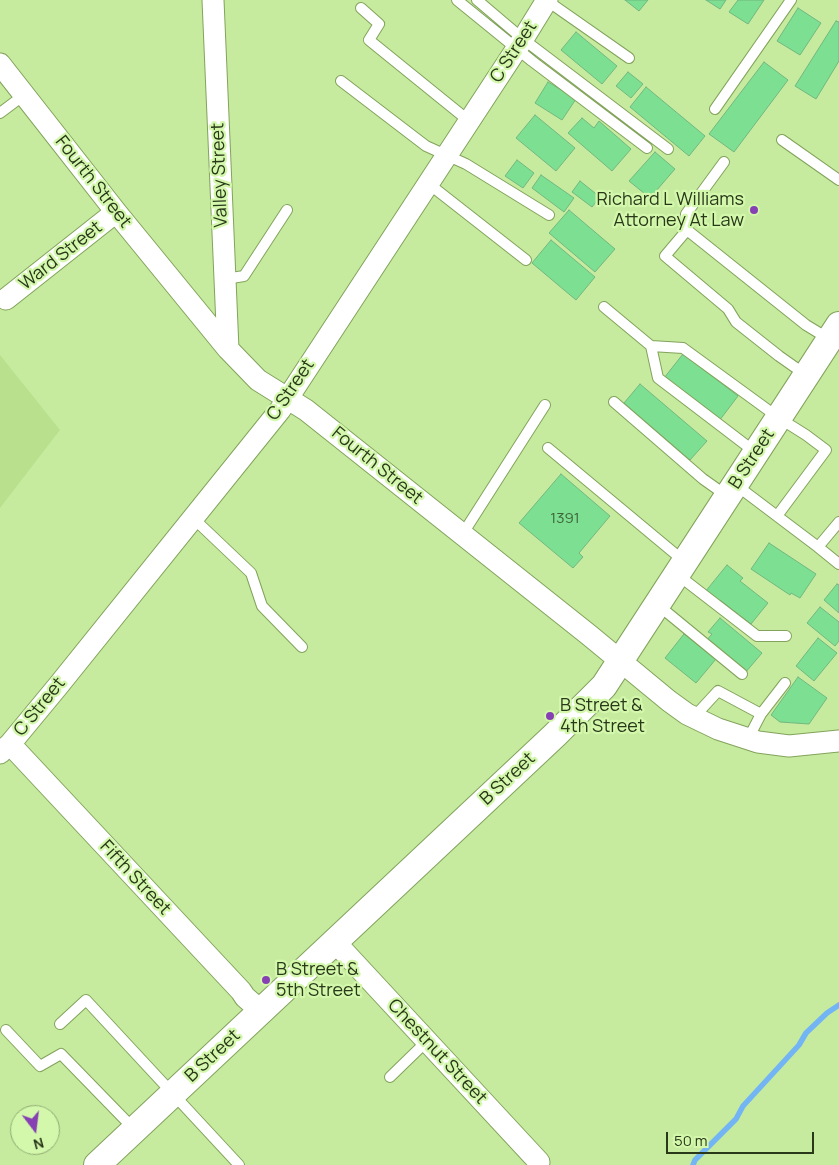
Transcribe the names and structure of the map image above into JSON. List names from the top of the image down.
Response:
{
  "streets": {
    "street": [
      "C Street",
      "Valley Street",
      "Fourth Street",
      "Ward Street",
      "B Street",
      "Fifth Street",
      "Chestnut Street"
    ]
  },
  "crossings": [
    ["C Street", "Fourth Street"],
    ["C Street", "Fifth Street"],
    ["Valley Street", "Fourth Street"],
    ["Fourth Street", "Ward Street"],
    ["Fourth Street", "B Street"],
    ["B Street", "Fifth Street"],
    ["B Street", "Chestnut Street"]
  ],
  "places": ["Richard L Williams Attorney At Law", "B Street & 4th Street", "B Street & 5th Street"],
  "house_numbers": ["1391"],
  "scale_bar": "50 m",
  "north": "bottom"
}
